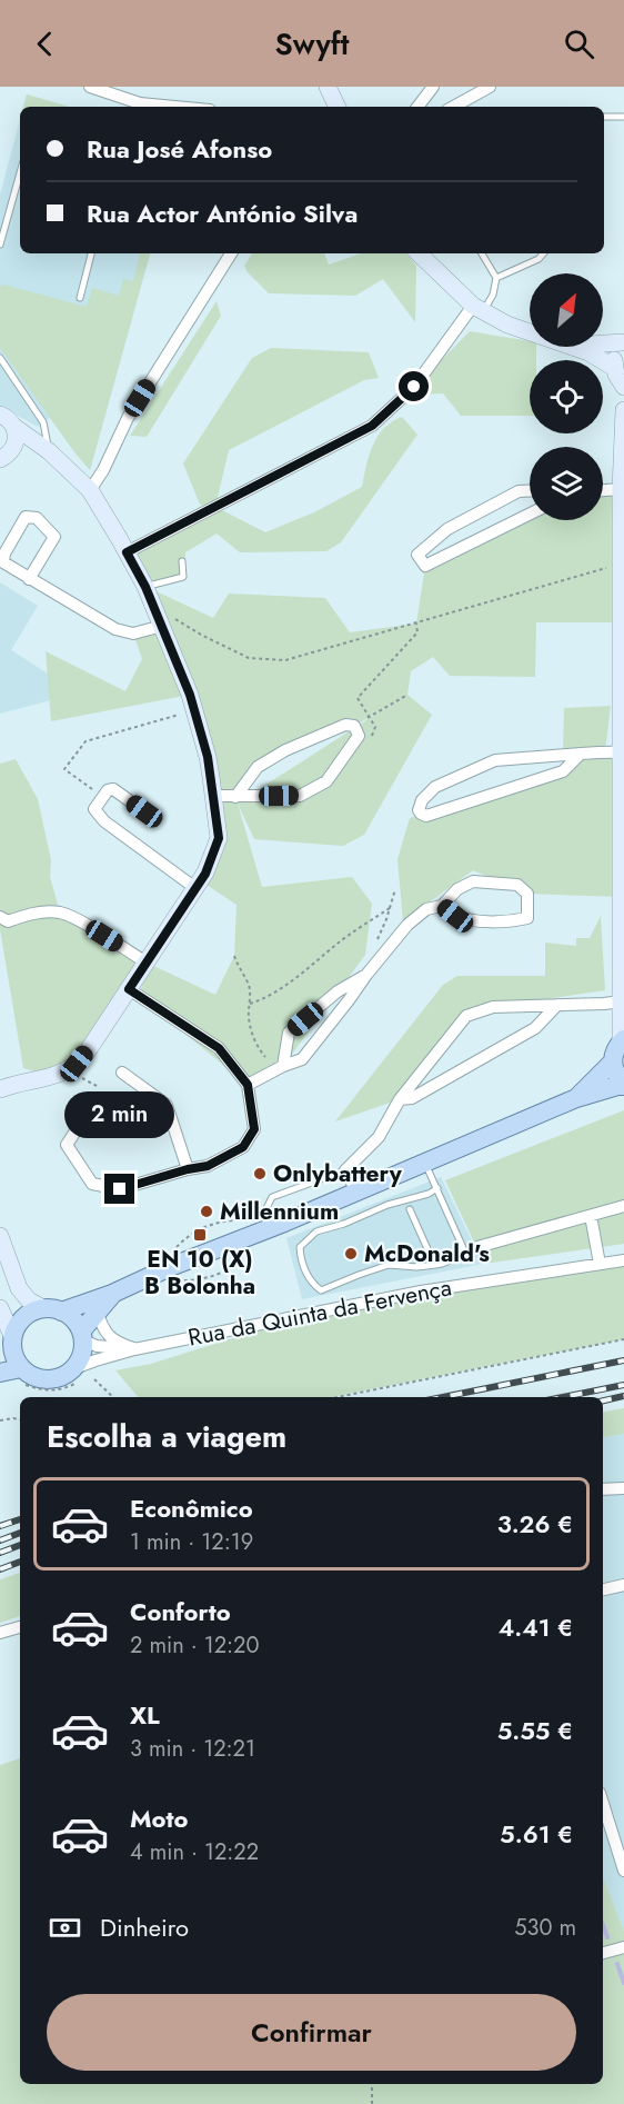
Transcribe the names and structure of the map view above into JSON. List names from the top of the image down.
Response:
{
  "streets": {
    "street": ["Rua da Quinta da Fervença"]
  },
  "places": {
    "other": ["Onlybattery", "Millennium", "McDonald's"],
    "transit": ["EN 10 (X) B Bolonha"]
  },
  "north": "top right",
  "page": {
    "header": "Swyft",
    "banner": ["Rua José Afonso", "Rua Actor António Silva"],
    "bubble": "2 min",
    "heading": "Escolha a viagem",
    "list": [
      {
        "name": "Econômico",
        "note": "1 min · 12:19",
        "value": "3.26 €"
      },
      {
        "name": "Conforto",
        "note": "2 min · 12:20",
        "value": "4.41 €"
      },
      {
        "name": "XL",
        "note": "3 min · 12:21",
        "value": "5.55 €"
      },
      {
        "name": "Moto",
        "note": "4 min · 12:22",
        "value": "5.61 €"
      }
    ],
    "pay": ["Dinheiro", "530 m"],
    "buttons": "Confirmar"
  }
}
